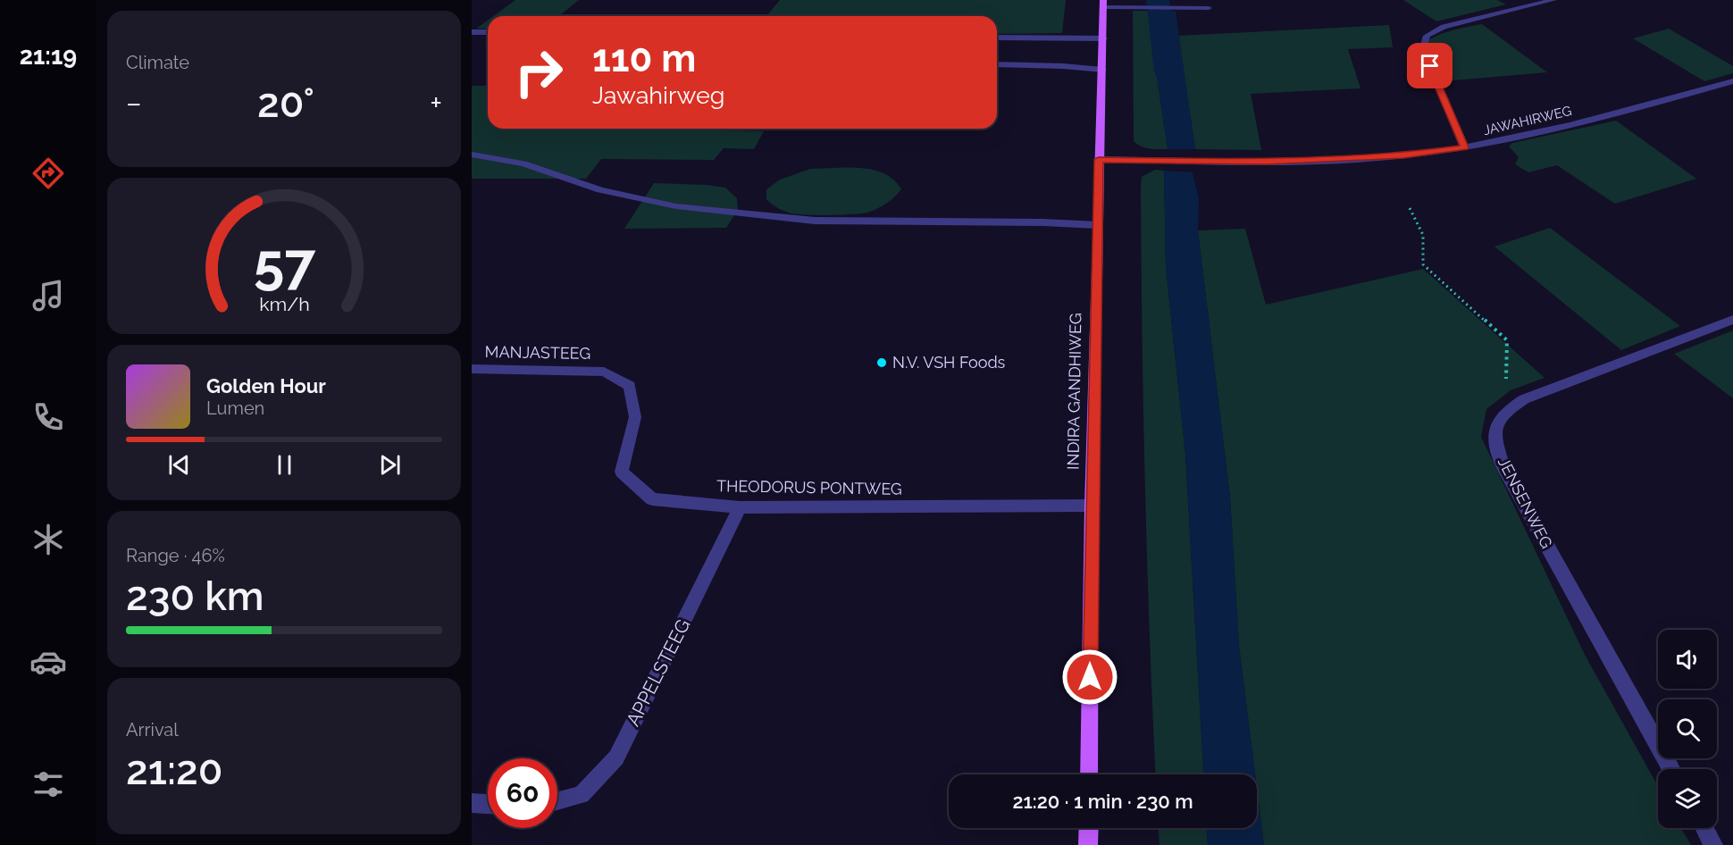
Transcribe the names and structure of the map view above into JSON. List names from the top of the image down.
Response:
{
  "streets": {
    "main road": ["INDIRA GANDHIWEG"],
    "street": [
      "JAWAHIRWEG",
      "MANJASTEEG",
      "THEODORUS PONTWEG",
      "JENSENWEG",
      "APPELSTEEG"
    ]
  },
  "crossings": [
    ["JAWAHIRWEG", "INDIRA GANDHIWEG"],
    ["MANJASTEEG", "THEODORUS PONTWEG"],
    ["INDIRA GANDHIWEG", "THEODORUS PONTWEG"],
    ["THEODORUS PONTWEG", "APPELSTEEG"]
  ],
  "places": ["N.V. VSH Foods"],
  "page": {
    "tabs": "21:19",
    "tile": [
      "Climate",
      ["Range · 46%", "230 km"],
      ["Arrival", "21:20"]
    ],
    "turn": ["110 m", "Jawahirweg"],
    "heat": ["−", "20°", "+"],
    "song": ["Golden Hour", "Lumen"],
    "limit": "60",
    "trip": "21:20 · 1 min · 230 m",
    "gauge": ["57", "km/h"]
  }
}
